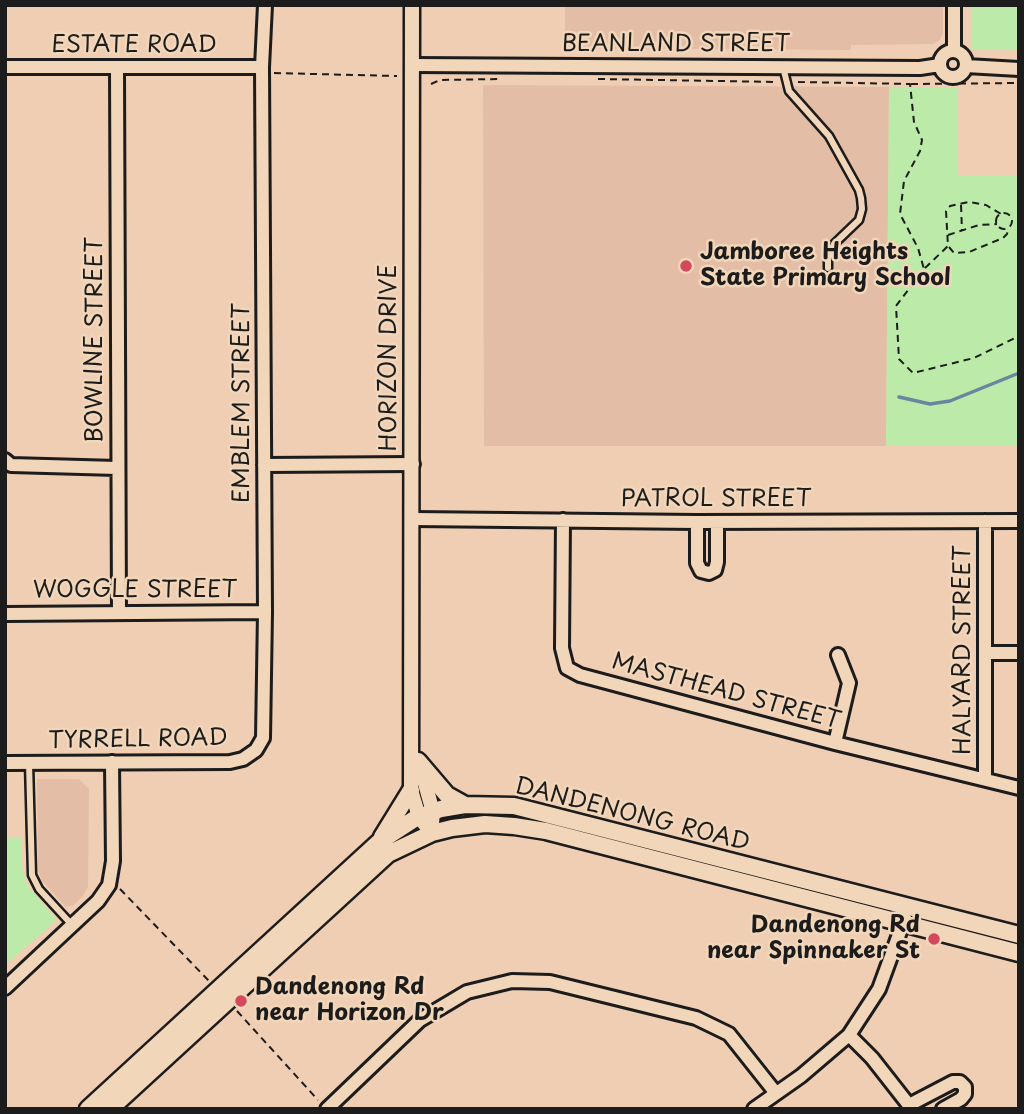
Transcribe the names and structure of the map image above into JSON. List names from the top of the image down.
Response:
{
  "streets": {
    "main road": ["DANDENONG ROAD"],
    "street": [
      "BEANLAND STREET",
      "ESTATE ROAD",
      "BOWLINE STREET",
      "HORIZON DRIVE",
      "EMBLEM STREET",
      "PATROL STREET",
      "WOGGLE STREET",
      "HALYARD STREET",
      "MASTHEAD STREET",
      "TYRRELL ROAD"
    ]
  },
  "crossings": [
    ["BEANLAND STREET", "HORIZON DRIVE"],
    ["ESTATE ROAD", "BOWLINE STREET"],
    ["ESTATE ROAD", "EMBLEM STREET"],
    ["BOWLINE STREET", "WOGGLE STREET"],
    ["HORIZON DRIVE", "PATROL STREET"],
    ["HORIZON DRIVE", "DANDENONG ROAD"],
    ["EMBLEM STREET", "WOGGLE STREET"],
    ["EMBLEM STREET", "TYRRELL ROAD"],
    ["PATROL STREET", "HALYARD STREET"],
    ["PATROL STREET", "MASTHEAD STREET"],
    ["HALYARD STREET", "MASTHEAD STREET"]
  ],
  "places": ["Jamboree Heights State Primary School", "Dandenong Rd near Spinnaker St", "Dandenong Rd near Horizon Dr"]
}
